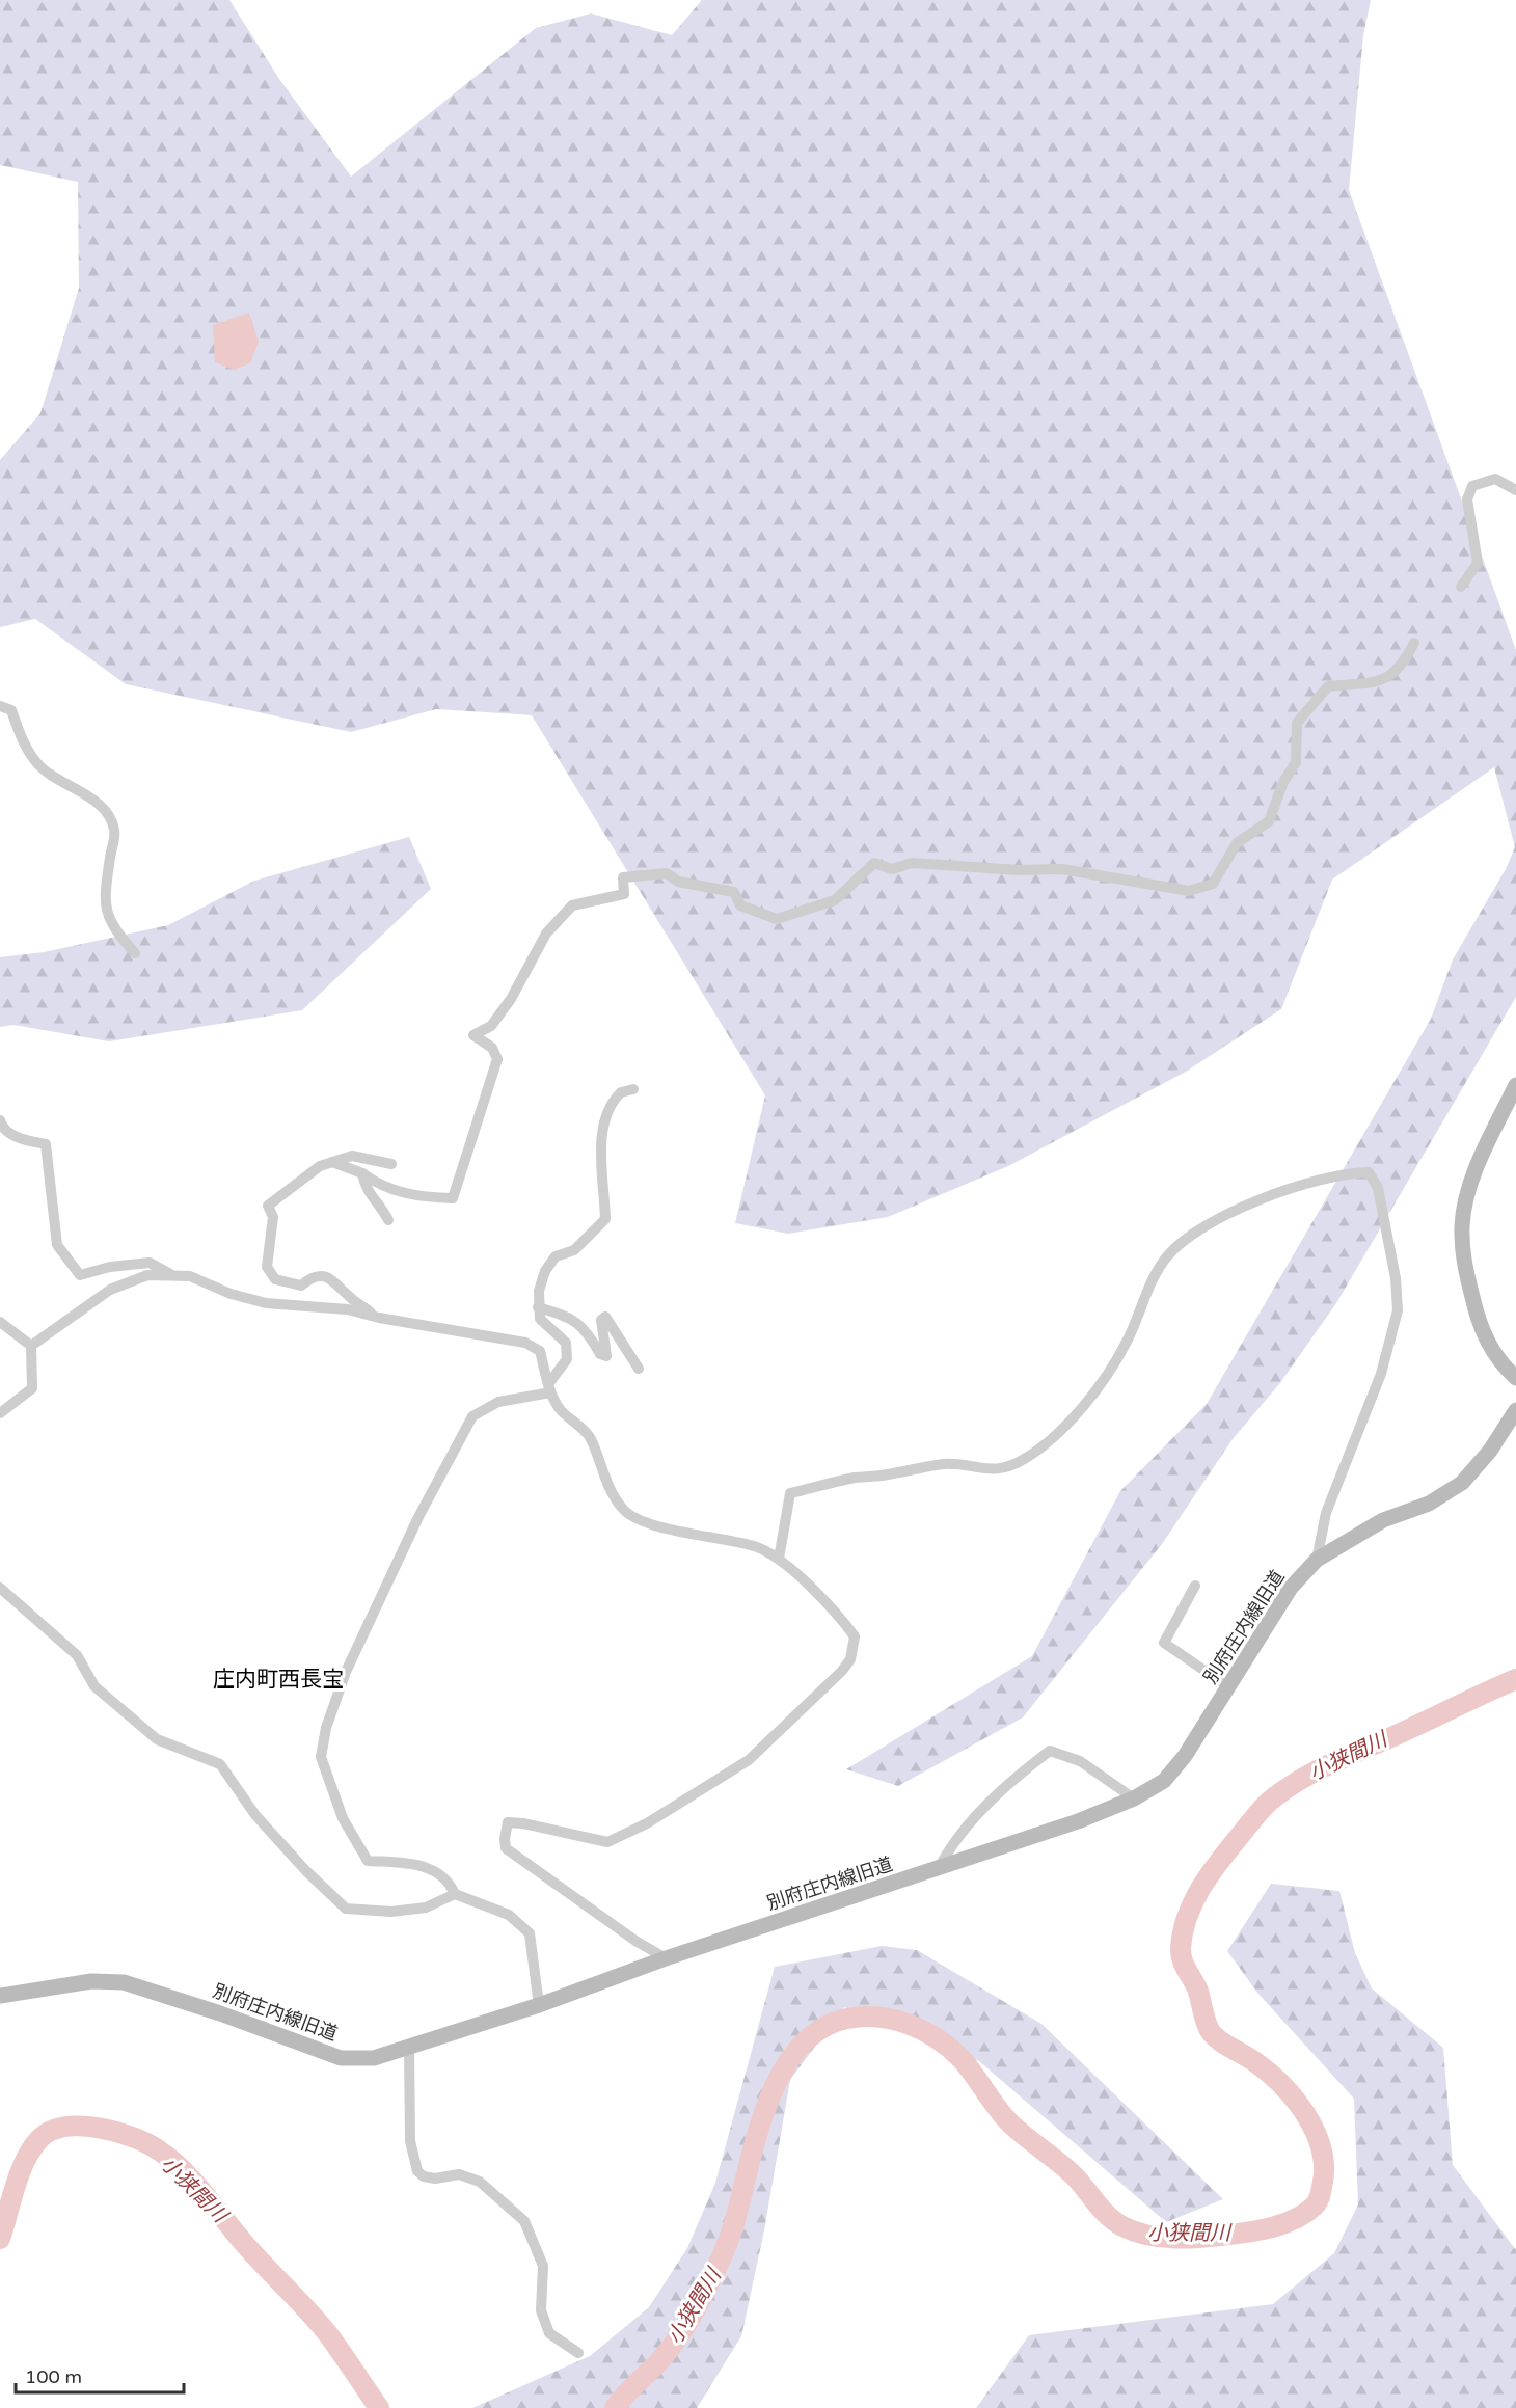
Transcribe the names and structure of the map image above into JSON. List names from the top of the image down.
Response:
{
  "streets": {
    "street": ["別府庄内線旧道"]
  },
  "districts": ["庄内町西長宝"],
  "water": ["小狭間川"],
  "scale_bar": "100 m"
}
